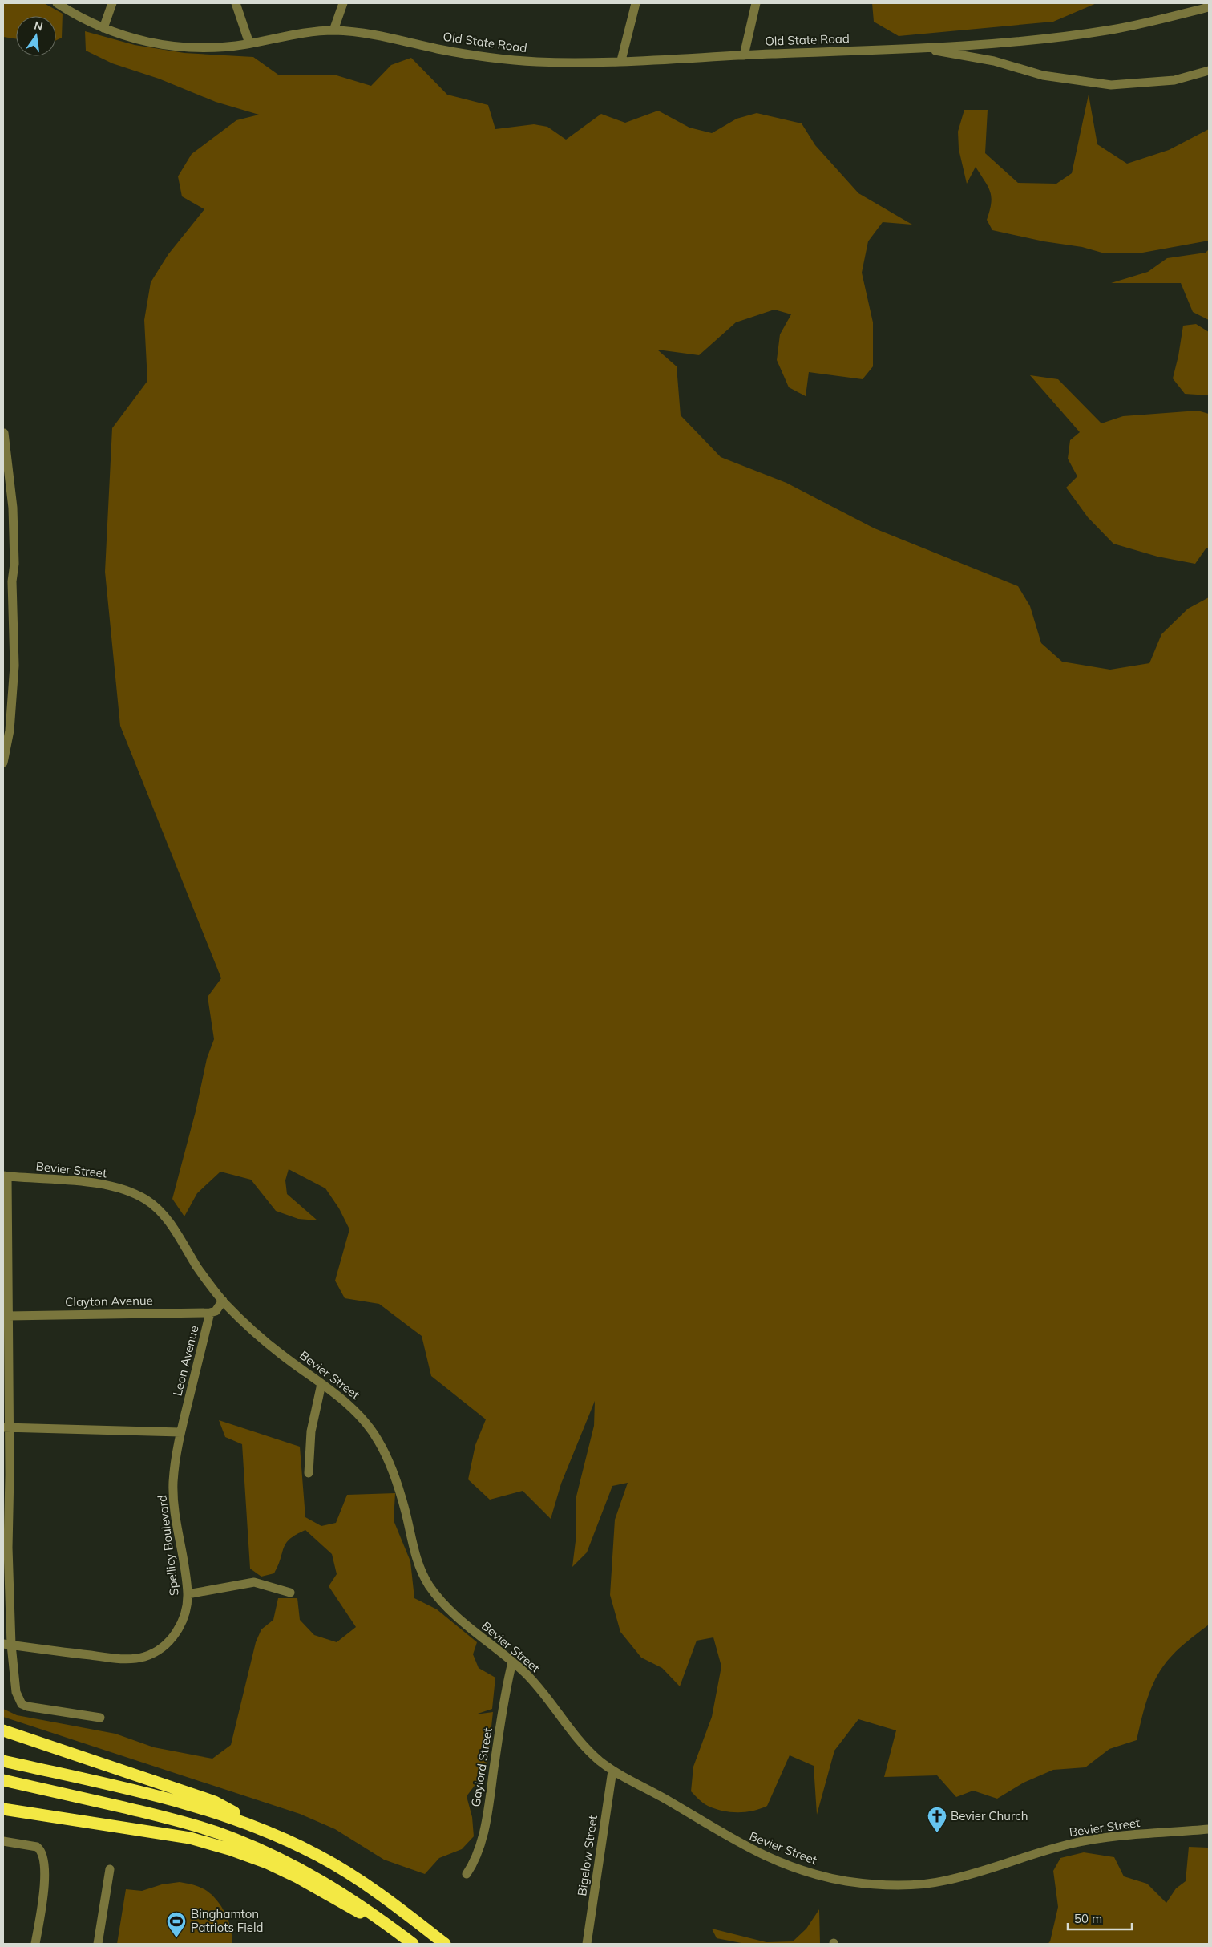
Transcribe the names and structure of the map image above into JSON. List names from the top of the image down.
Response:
{
  "streets": {
    "street": [
      "Old State Road",
      "Bevier Street",
      "Clayton Avenue",
      "Leon Avenue",
      "Spellicy Boulevard",
      "Gaylord Street",
      "Bigelow Street"
    ]
  },
  "crossings": [
    ["Bevier Street", "Leon Avenue"],
    ["Bevier Street", "Gaylord Street"],
    ["Bevier Street", "Bigelow Street"],
    ["Clayton Avenue", "Leon Avenue"],
    ["Leon Avenue", "Spellicy Boulevard"]
  ],
  "places": {
    "church": ["Bevier Church"],
    "sports": ["Binghamton Patriots Field"]
  },
  "scale_bar": "50 m",
  "north": "top"
}
